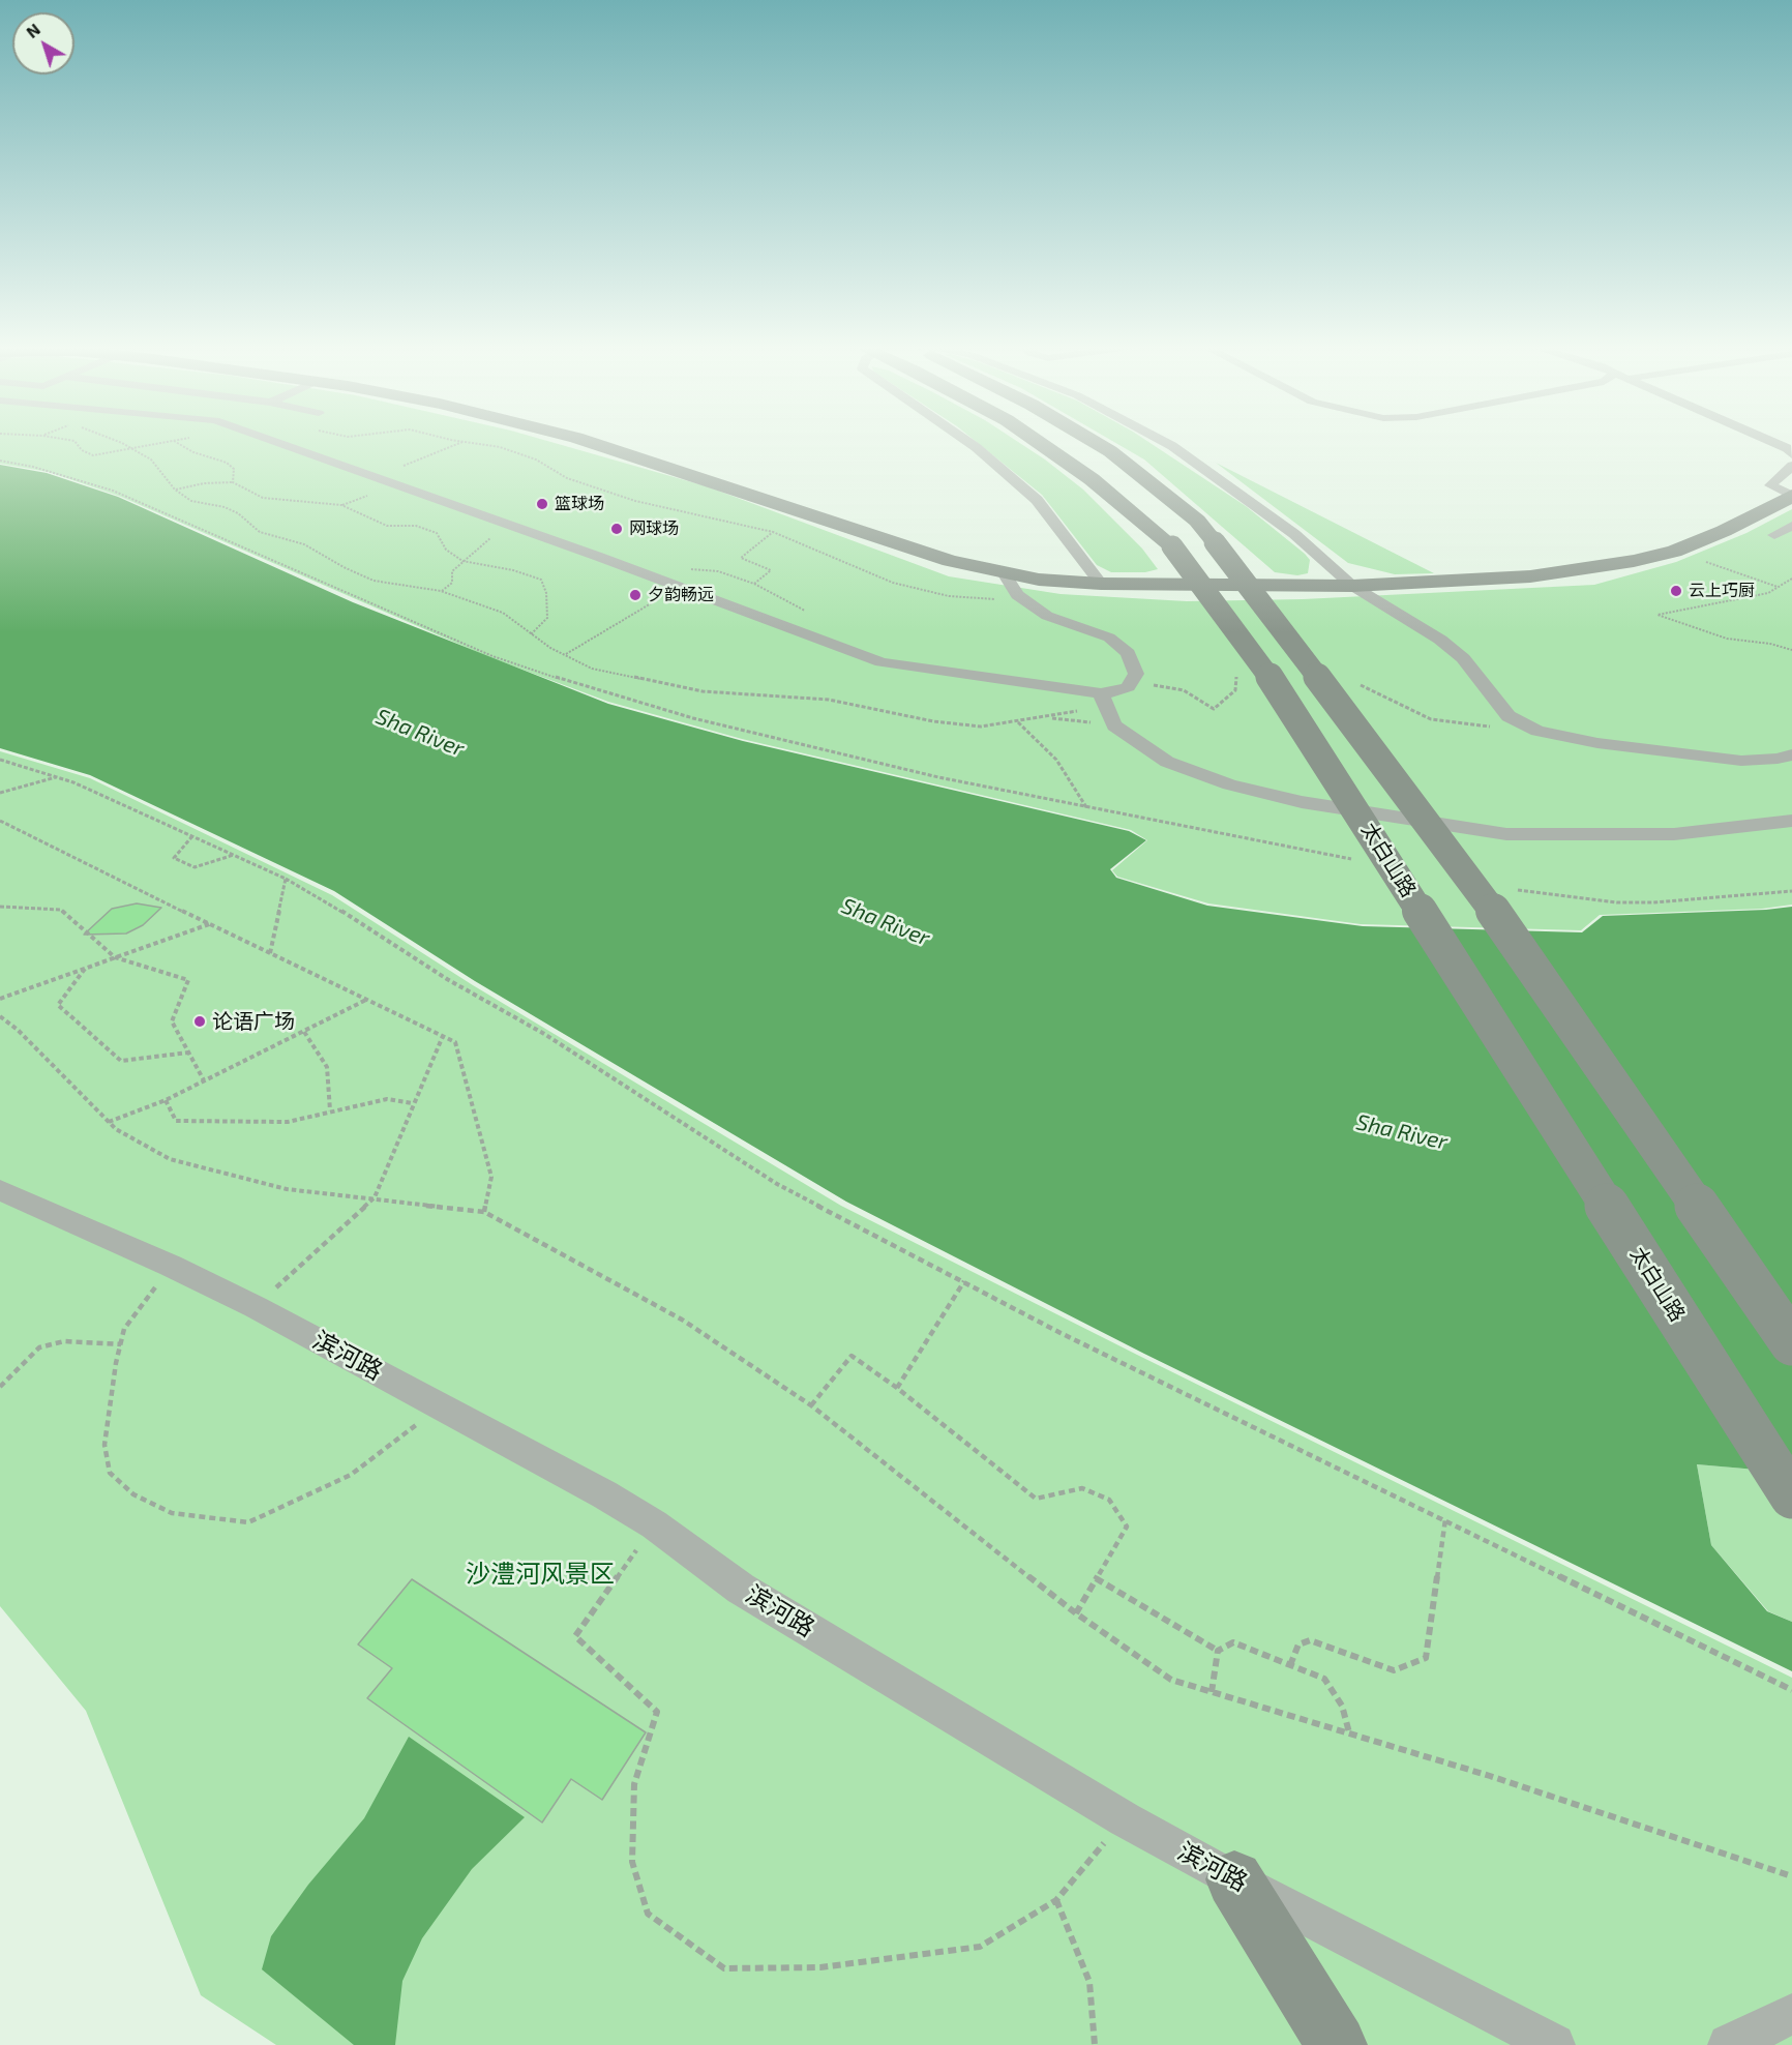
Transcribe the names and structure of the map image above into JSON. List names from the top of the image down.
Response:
{
  "streets": {
    "main road": ["太白山路"],
    "street": ["滨河路"]
  },
  "water": ["Sha River"],
  "parks": ["沙澧河风景区"],
  "places": [
    "篮球场",
    "网球场",
    "云上巧厨",
    "夕韵畅远",
    "论语广场"
  ],
  "north": "top left"
}
